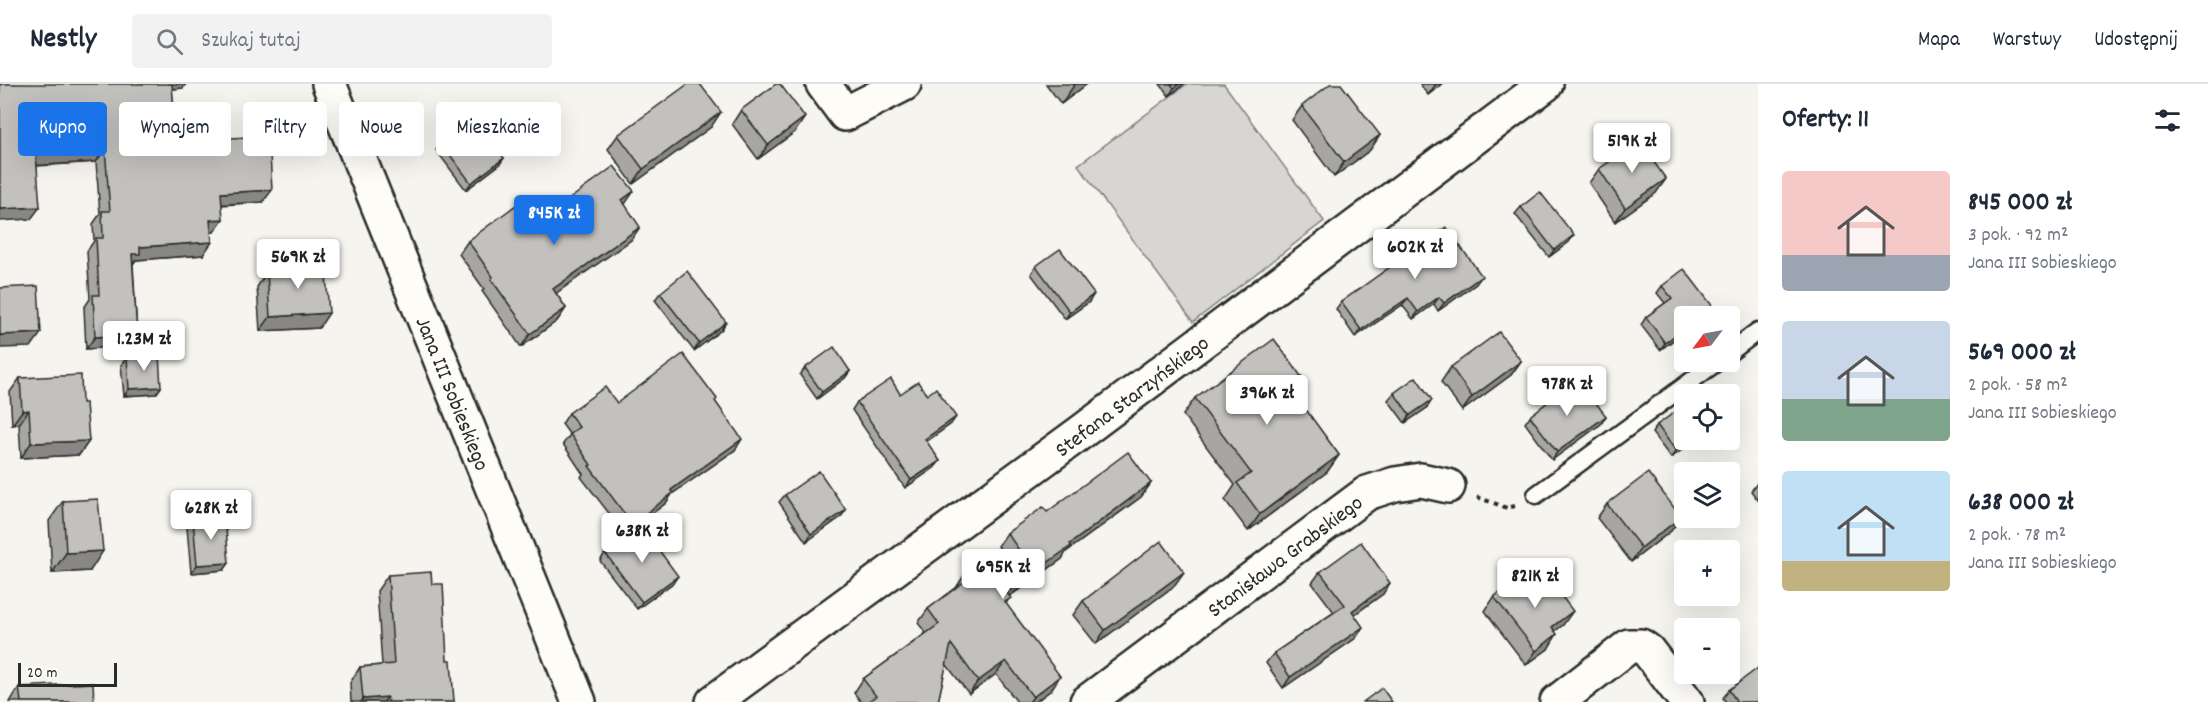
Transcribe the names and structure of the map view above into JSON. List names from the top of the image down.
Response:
{
  "streets": {
    "street": ["Jana III Sobieskiego", "Stefana Starzyńskiego", "Stanisława Grabskiego"]
  },
  "scale_bar": "20 m",
  "north": "bottom left",
  "page": {
    "header": "Nestly",
    "search": "Szukaj tutaj",
    "nav": ["Mapa", "Warstwy", "Udostępnij"],
    "heading": "Oferty: 11",
    "chip": [
      "Kupno",
      "Wynajem",
      "Filtry",
      "Nowe",
      "Mieszkanie"
    ],
    "price": [
      "519K zł",
      "845K zł",
      "602K zł",
      "569K zł",
      "1.23M zł",
      "978K zł",
      "396K zł",
      "628K zł",
      "638K zł",
      "695K zł",
      "821K zł"
    ],
    "list": [
      {
        "name": "845 000 zł",
        "note": "3 pok. · 92 m² · Jana III Sobieskiego"
      },
      {
        "name": "569 000 zł",
        "note": "2 pok. · 58 m² · Jana III Sobieskiego"
      },
      {
        "name": "638 000 zł",
        "note": "2 pok. · 78 m² · Jana III Sobieskiego"
      }
    ],
    "map_buttons": ["+", "−"],
    "scale": "20 m"
  }
}
